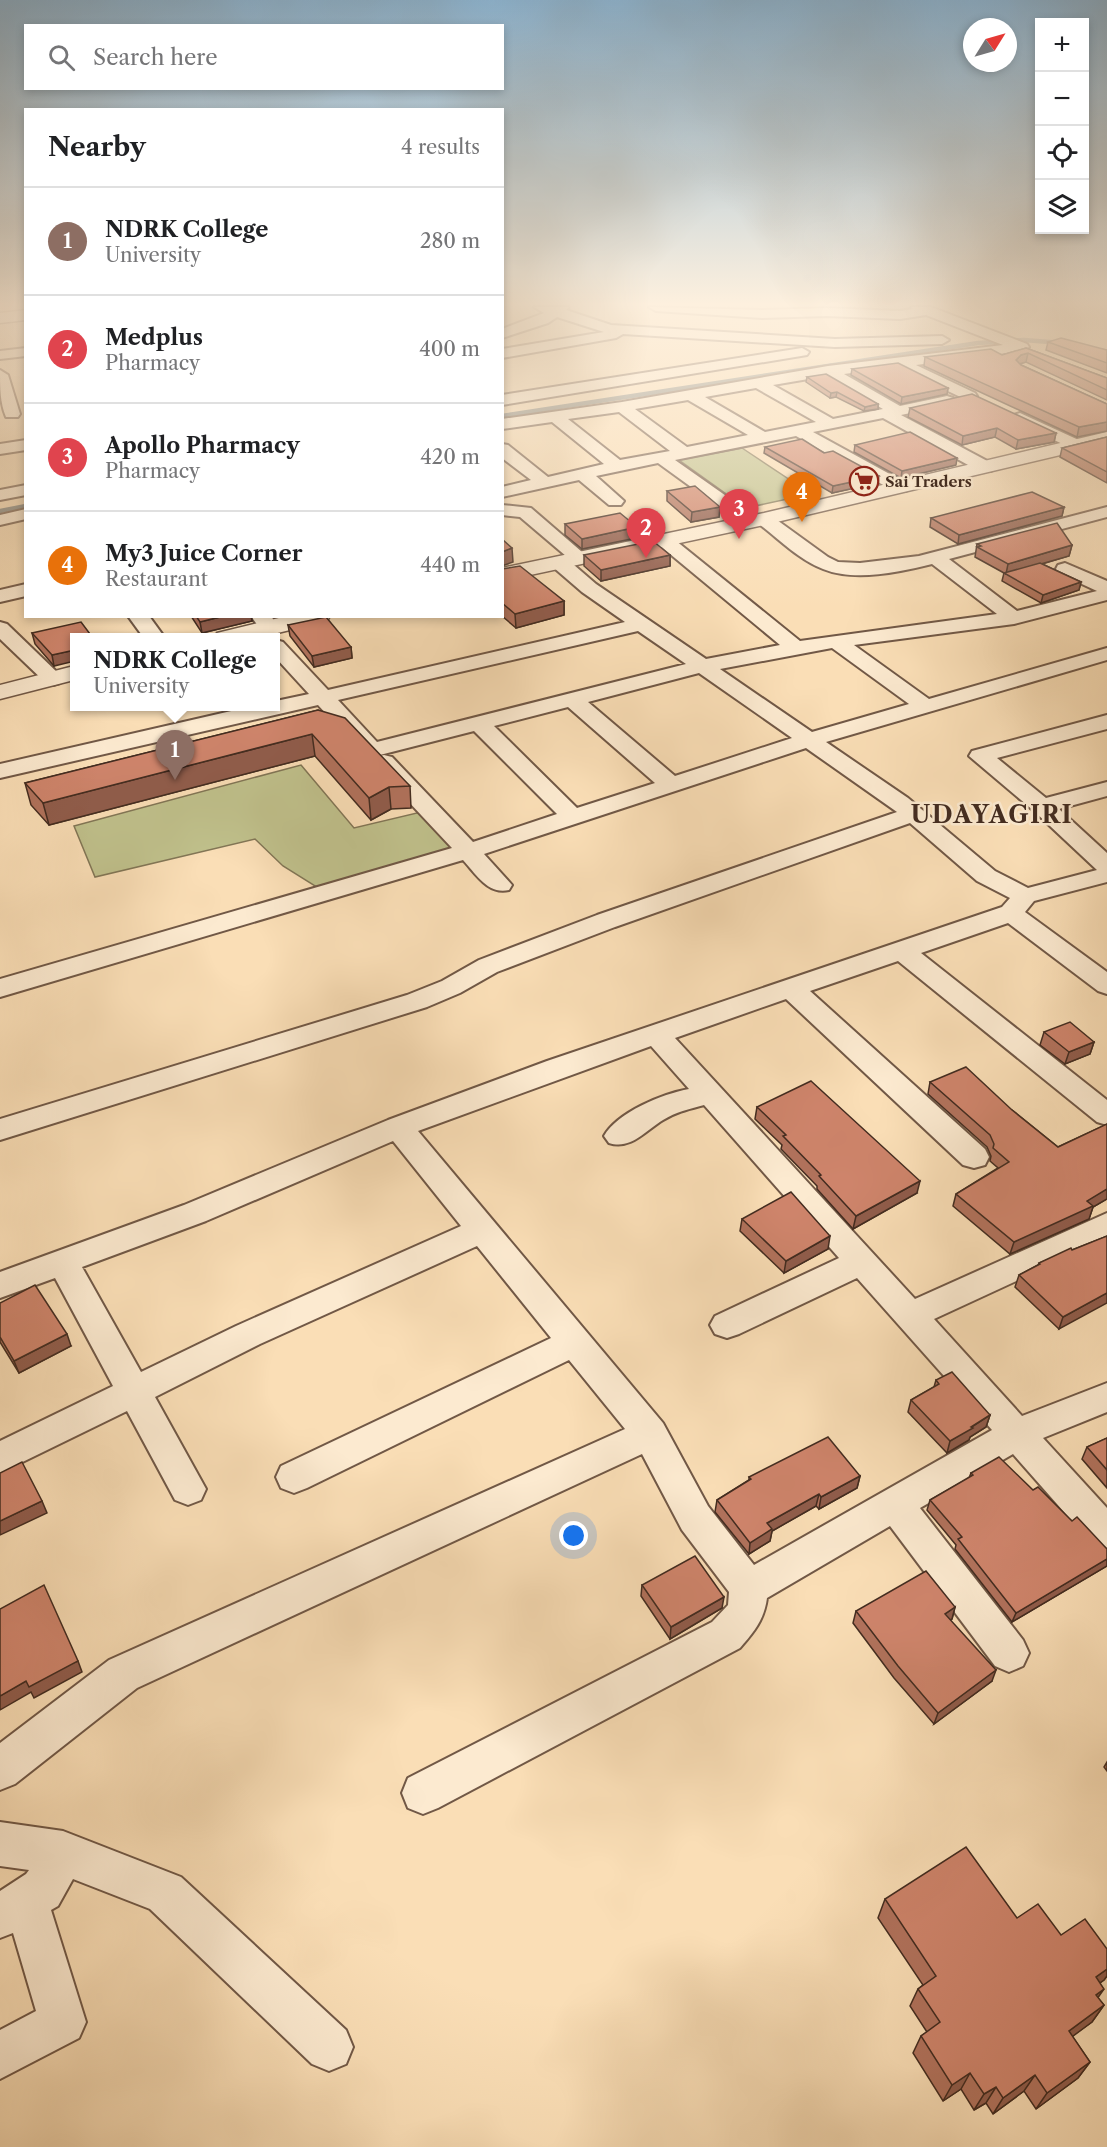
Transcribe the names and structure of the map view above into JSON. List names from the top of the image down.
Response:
{
  "districts": ["UDAYAGIRI"],
  "places": {
    "supermarket": ["Sai Traders"]
  },
  "north": "top right",
  "page": {
    "map_buttons": ["+", "−"],
    "search": "Search here",
    "heading": ["Nearby", "4 results"],
    "list": [
      {
        "mark": "1",
        "name": "NDRK College",
        "note": "University",
        "value": "280 m"
      },
      {
        "mark": "2",
        "name": "Medplus",
        "note": "Pharmacy",
        "value": "400 m"
      },
      {
        "mark": "3",
        "name": "Apollo Pharmacy",
        "note": "Pharmacy",
        "value": "420 m"
      },
      {
        "mark": "4",
        "name": "My3 Juice Corner",
        "note": "Restaurant",
        "value": "440 m"
      }
    ],
    "pins": [
      "4",
      "3",
      "2",
      "1"
    ],
    "popup": ["NDRK College", "University"]
  }
}
